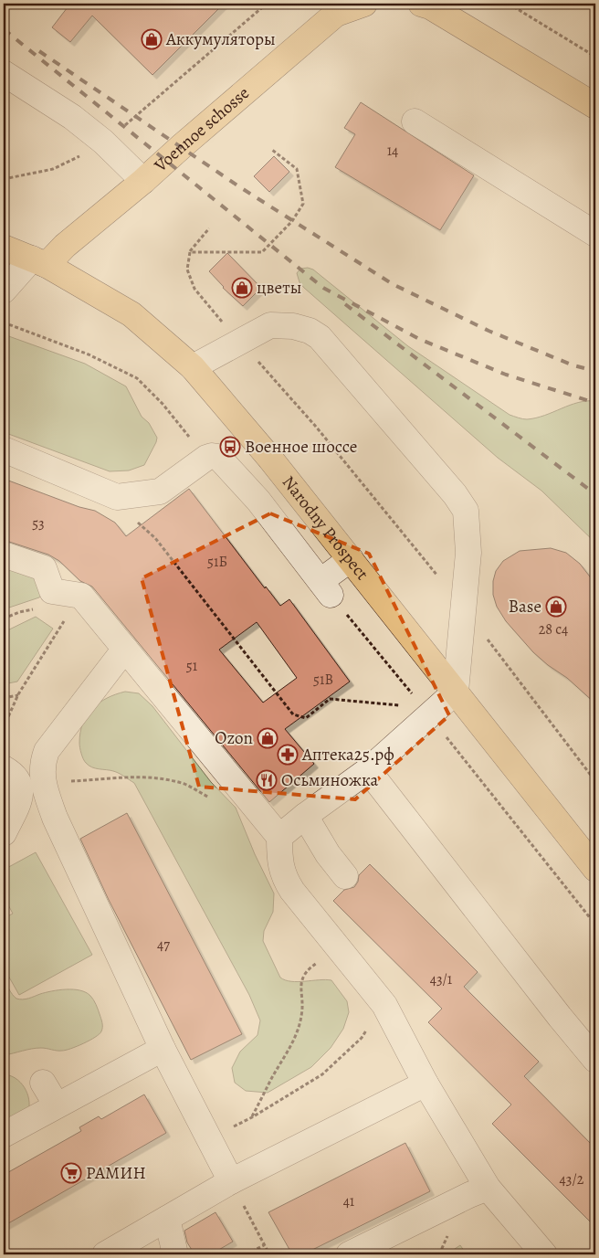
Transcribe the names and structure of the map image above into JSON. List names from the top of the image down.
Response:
{
  "streets": {
    "main road": ["Voennoe schosse", "Narodny Prospect"]
  },
  "crossings": [
    ["Voennoe schosse", "Narodny Prospect"]
  ],
  "places": {
    "shop": [
      "Аккумуляторы",
      "цветы",
      "Base",
      "Ozon"
    ],
    "bus stop": ["Военное шоссе"],
    "pharmacy": ["Аптека25.рф"],
    "restaurant": ["Осьминожка"],
    "supermarket": ["РАМИН"]
  },
  "house_numbers": [
    "14",
    "53",
    "51Б",
    "28 с4",
    "51",
    "51В",
    "47",
    "43/1",
    "43/2",
    "41"
  ]
}
